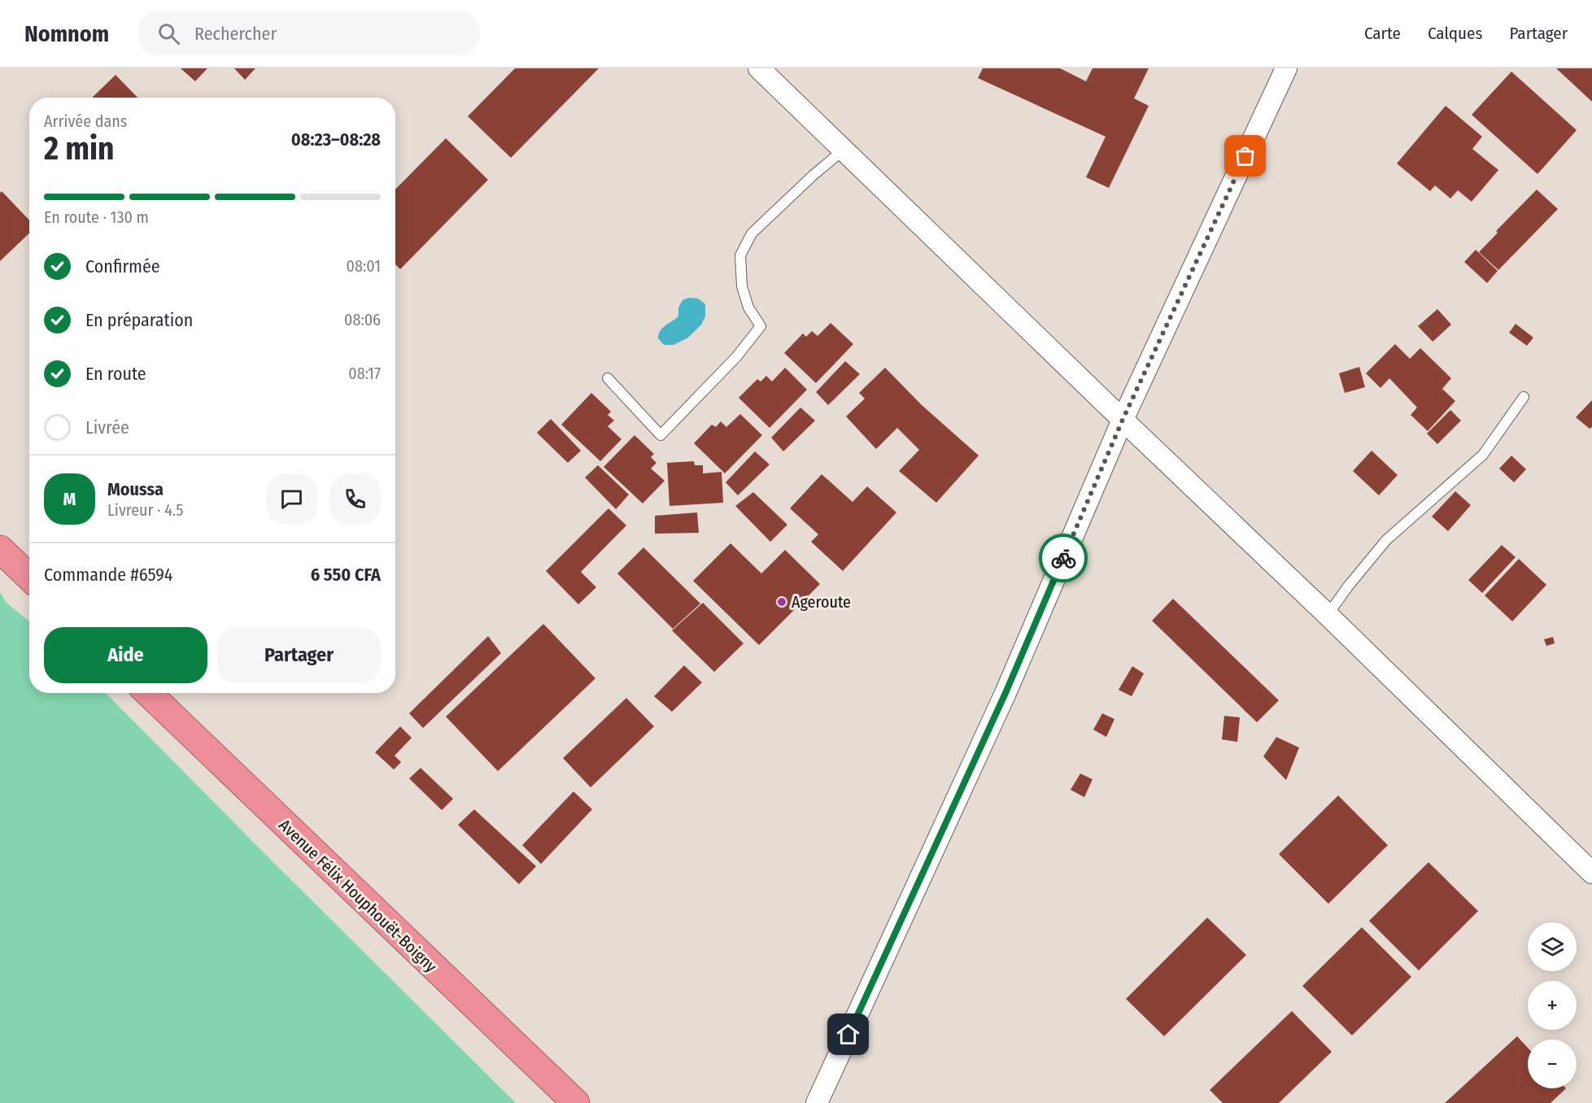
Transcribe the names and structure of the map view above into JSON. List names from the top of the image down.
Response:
{
  "streets": {
    "highway": ["Avenue Félix Houphouët-Boigny"]
  },
  "places": ["Ageroute"],
  "page": {
    "header": "Nomnom",
    "search": "Rechercher",
    "nav": ["Carte", "Calques", "Partager"],
    "heading": ["2 min", "Arrivée dans", "08:23–08:28"],
    "panel": [
      "Moussa",
      "Livreur · 4.5",
      "Commande #6594",
      "6 550 CFA"
    ],
    "bar": "En route · 130 m",
    "list": [
      ["Confirmée", "08:01"],
      ["En préparation", "08:06"],
      ["En route", "08:17"],
      "Livrée"
    ],
    "round": "M",
    "buttons": ["Aide", "Partager"],
    "map_buttons": ["+", "−"]
  }
}
